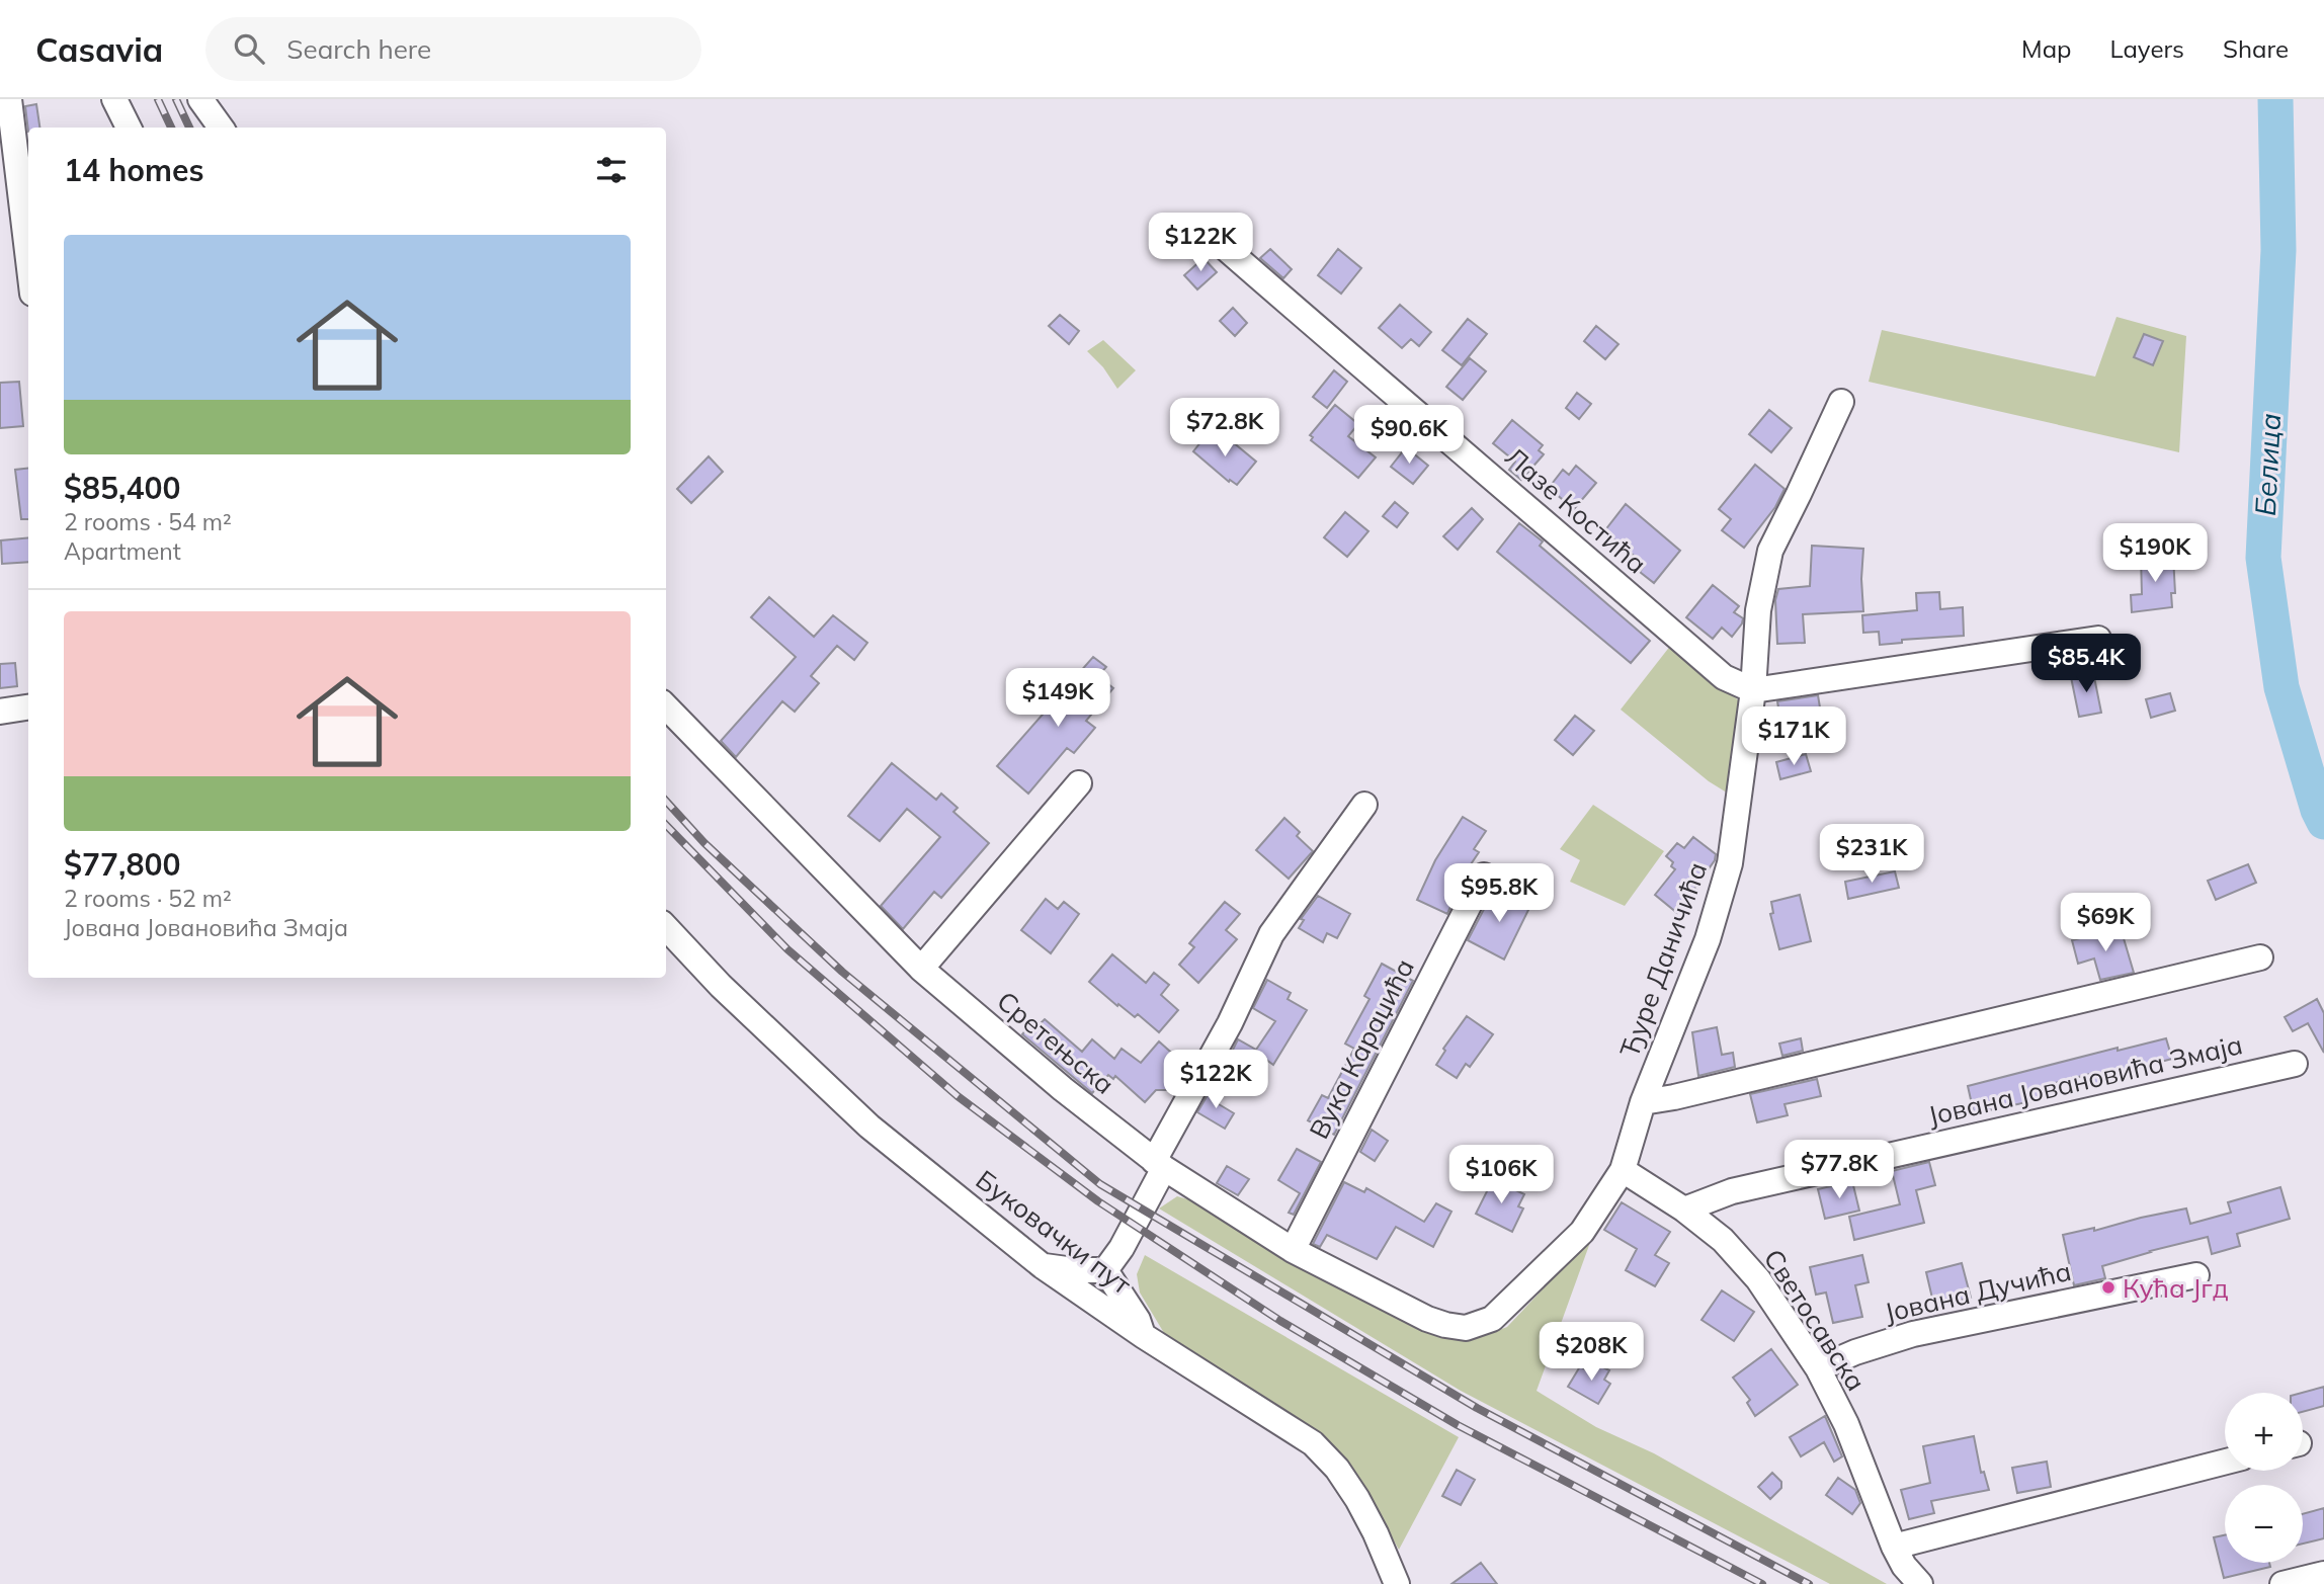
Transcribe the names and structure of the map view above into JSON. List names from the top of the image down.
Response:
{
  "streets": {
    "street": [
      "Лазе Костића",
      "Ђуре Даничића",
      "Сретењска",
      "Вука Караџића",
      "Јована Јовановића Змаја",
      "Буковачки пут",
      "Јована Дучића",
      "Светосавска"
    ]
  },
  "crossings": [
    ["Лазе Костића", "Ђуре Даничића"],
    ["Ђуре Даничића", "Сретењска"],
    ["Ђуре Даничића", "Светосавска"],
    ["Сретењска", "Вука Караџића"],
    ["Сретењска", "Светосавска"],
    ["Јована Јовановића Змаја", "Светосавска"],
    ["Јована Дучића", "Светосавска"]
  ],
  "water": ["Белица"],
  "places": ["Кућа Јгд"],
  "page": {
    "header": "Casavia",
    "search": "Search here",
    "nav": ["Map", "Layers", "Share"],
    "heading": "14 homes",
    "price": [
      "$122K",
      "$72.8K",
      "$90.6K",
      "$190K",
      "$85.4K",
      "$149K",
      "$171K",
      "$231K",
      "$95.8K",
      "$69K",
      "$122K",
      "$77.8K",
      "$106K",
      "$208K"
    ],
    "list": [
      {
        "name": "$85,400",
        "note": "2 rooms · 54 m² · Apartment"
      },
      {
        "name": "$77,800",
        "note": "2 rooms · 52 m² · Јована Јовановића Змаја"
      }
    ],
    "map_buttons": ["+", "−"]
  }
}
